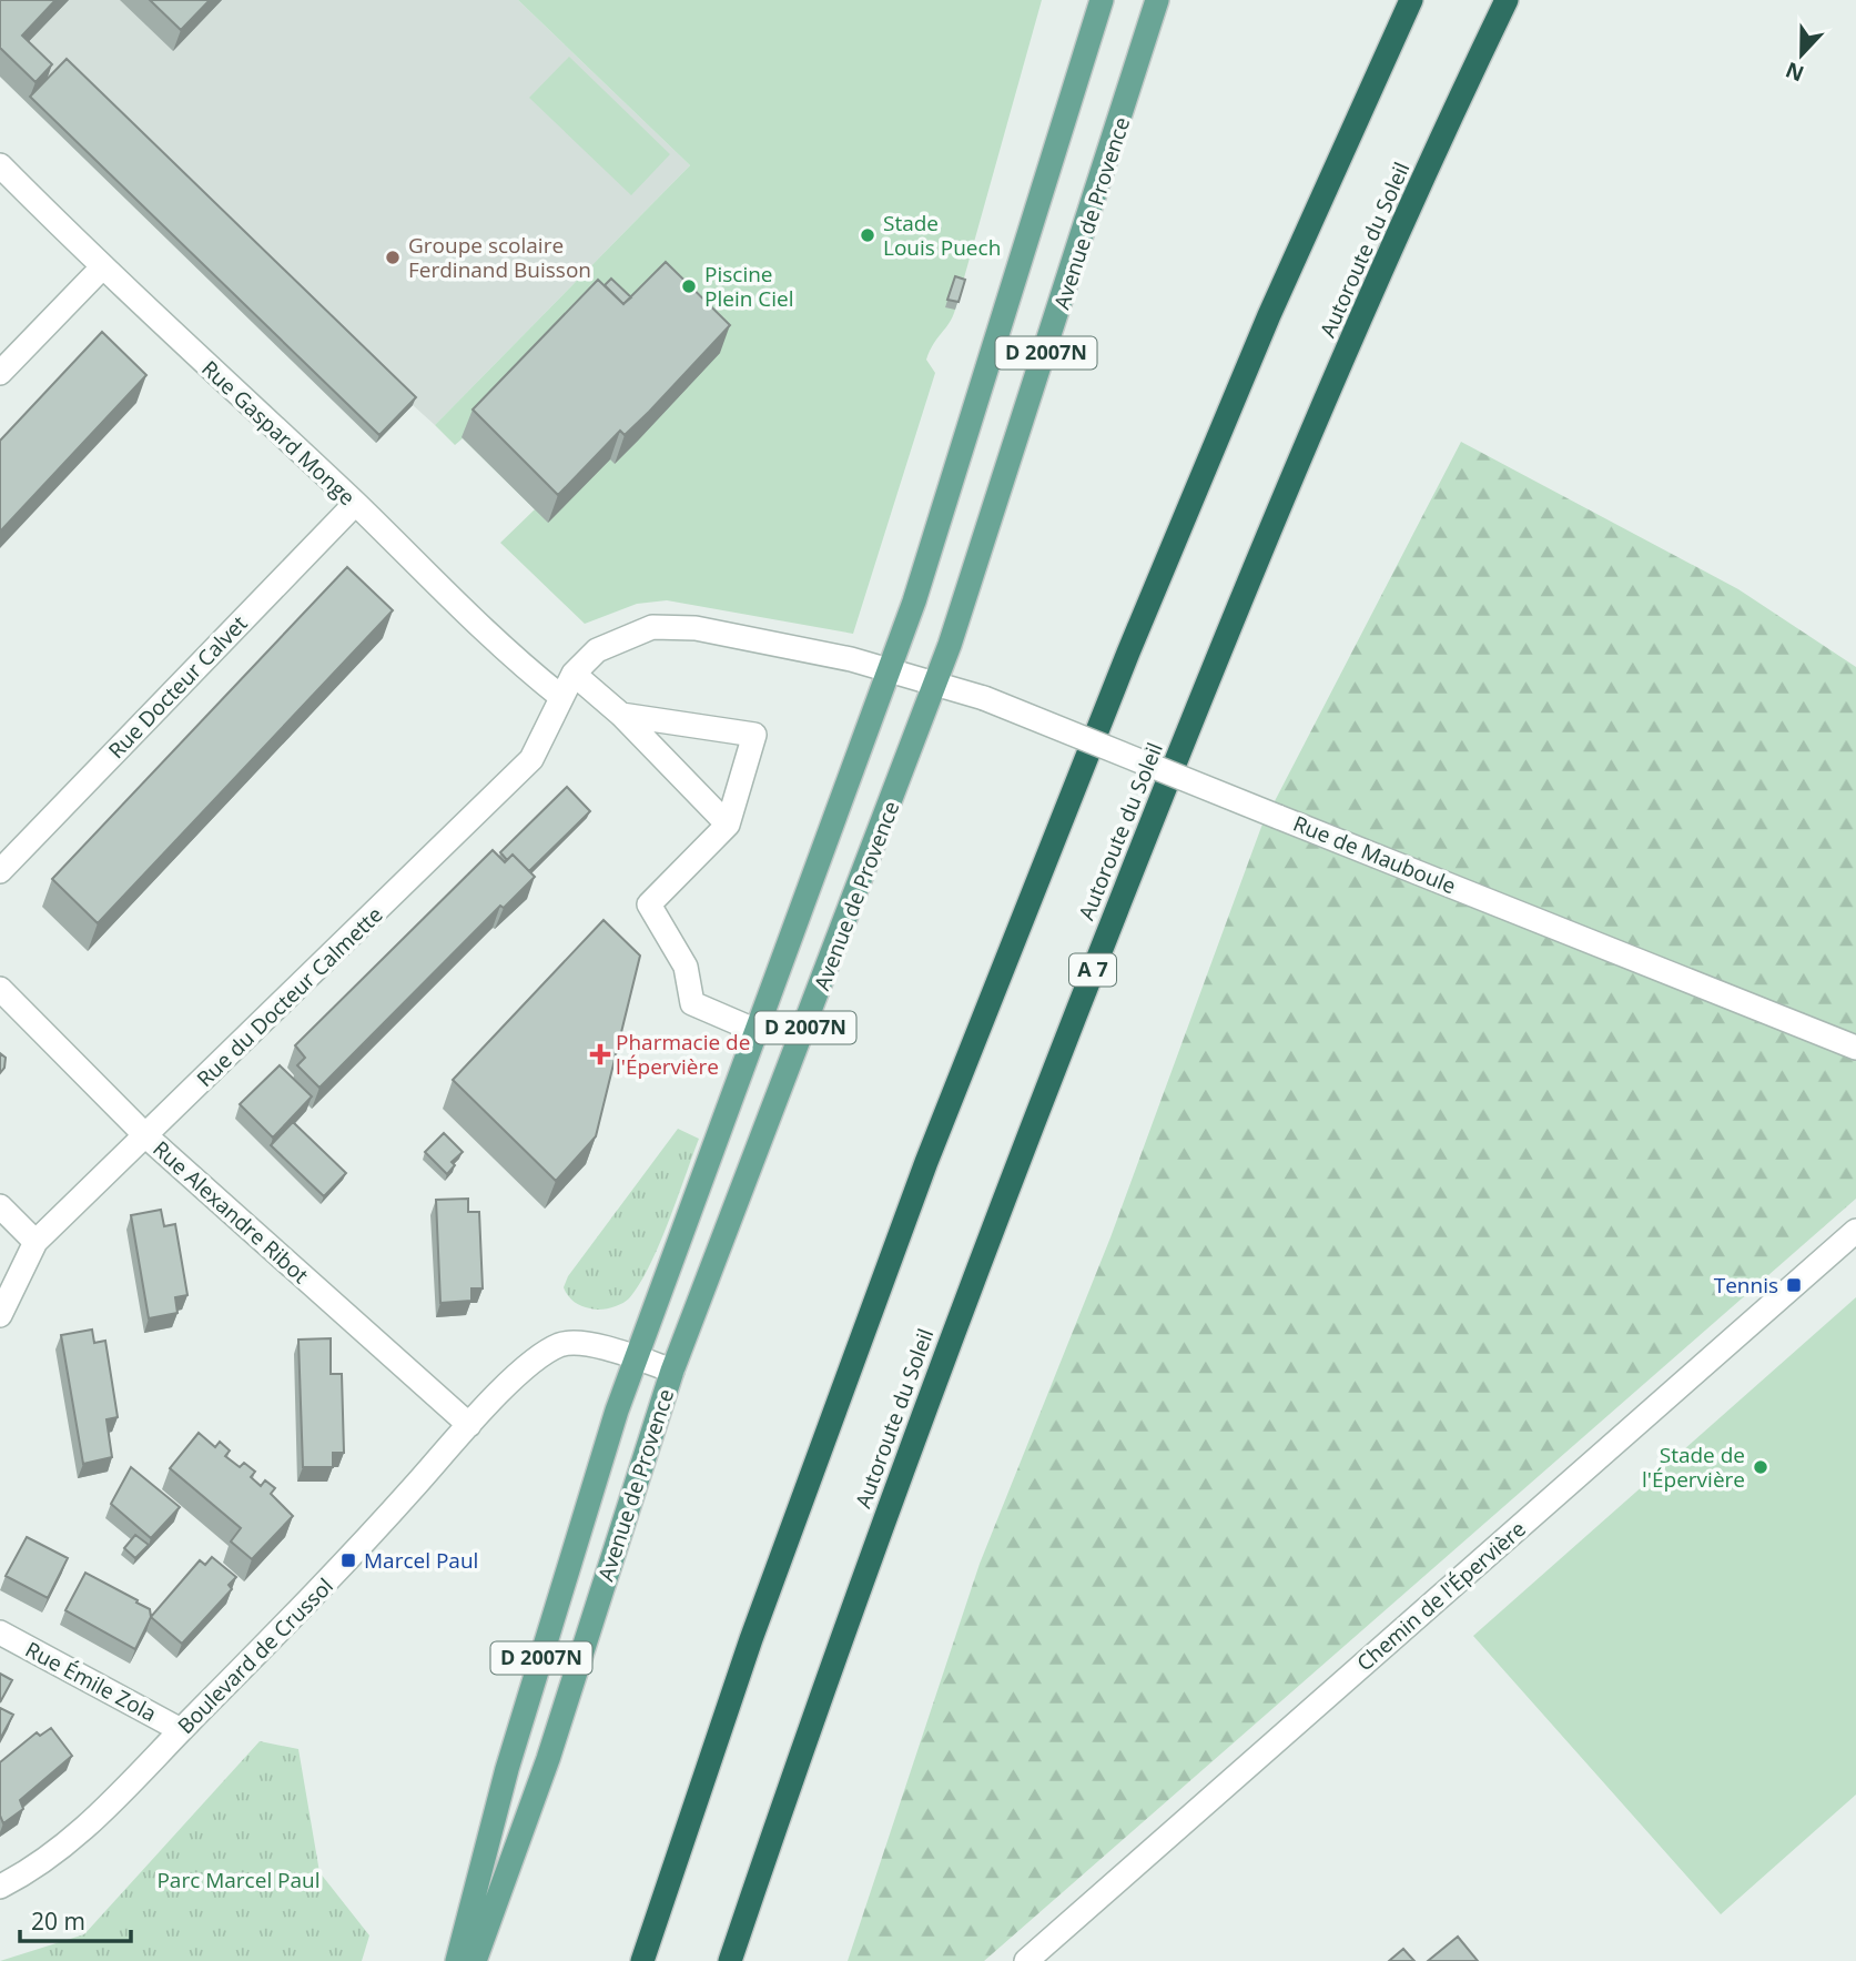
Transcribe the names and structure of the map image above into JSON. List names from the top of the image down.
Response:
{
  "streets": {
    "highway": ["Autoroute du Soleil", "A 7"],
    "main road": ["Avenue de Provence", "D 2007N"],
    "street": [
      "Rue Gaspard Monge",
      "Rue Docteur Calvet",
      "Rue de Mauboule",
      "Rue du Docteur Calmette",
      "Rue Alexandre Ribot",
      "Chemin de l'Épervière",
      "Boulevard de Crussol",
      "Rue Émile Zola"
    ]
  },
  "crossings": [
    ["Avenue de Provence", "Rue de Mauboule"],
    ["Avenue de Provence", "Boulevard de Crussol"],
    ["Rue Gaspard Monge", "Rue Docteur Calvet"],
    ["Rue Gaspard Monge", "Rue du Docteur Calmette"],
    ["Rue du Docteur Calmette", "Rue Alexandre Ribot"],
    ["Rue Alexandre Ribot", "Boulevard de Crussol"],
    ["Boulevard de Crussol", "Rue Émile Zola"]
  ],
  "parks": ["Parc Marcel Paul"],
  "places": {
    "other": [
      "Stade Louis Puech",
      "Groupe scolaire Ferdinand Buisson",
      "Piscine Plein Ciel",
      "Stade de l'Épervière"
    ],
    "health": ["Pharmacie de l'Épervière"],
    "transit": ["Tennis", "Marcel Paul"]
  },
  "scale_bar": "20 m",
  "north": "bottom"
}
